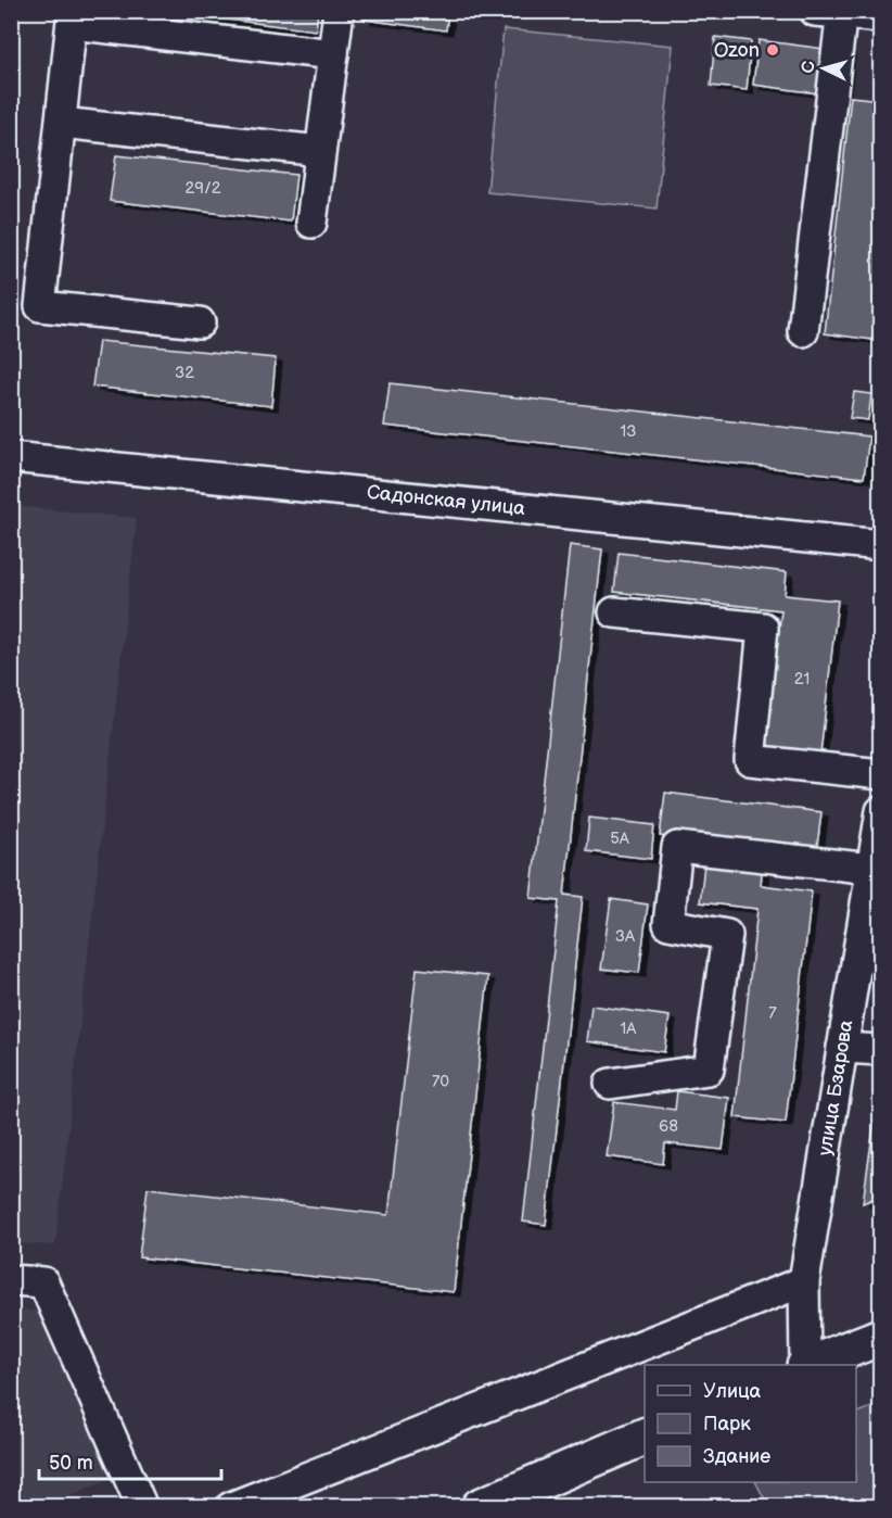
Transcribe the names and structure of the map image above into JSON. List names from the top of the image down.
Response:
{
  "streets": {
    "street": ["Садонская улица", "улица Бзарова"]
  },
  "places": ["Ozon"],
  "house_numbers": [
    "29/2",
    "32",
    "13",
    "21",
    "5А",
    "3А",
    "7",
    "1А",
    "70",
    "68"
  ],
  "legend": ["Улица", "Парк", "Здание"],
  "scale_bar": "50 m",
  "north": "left"
}
